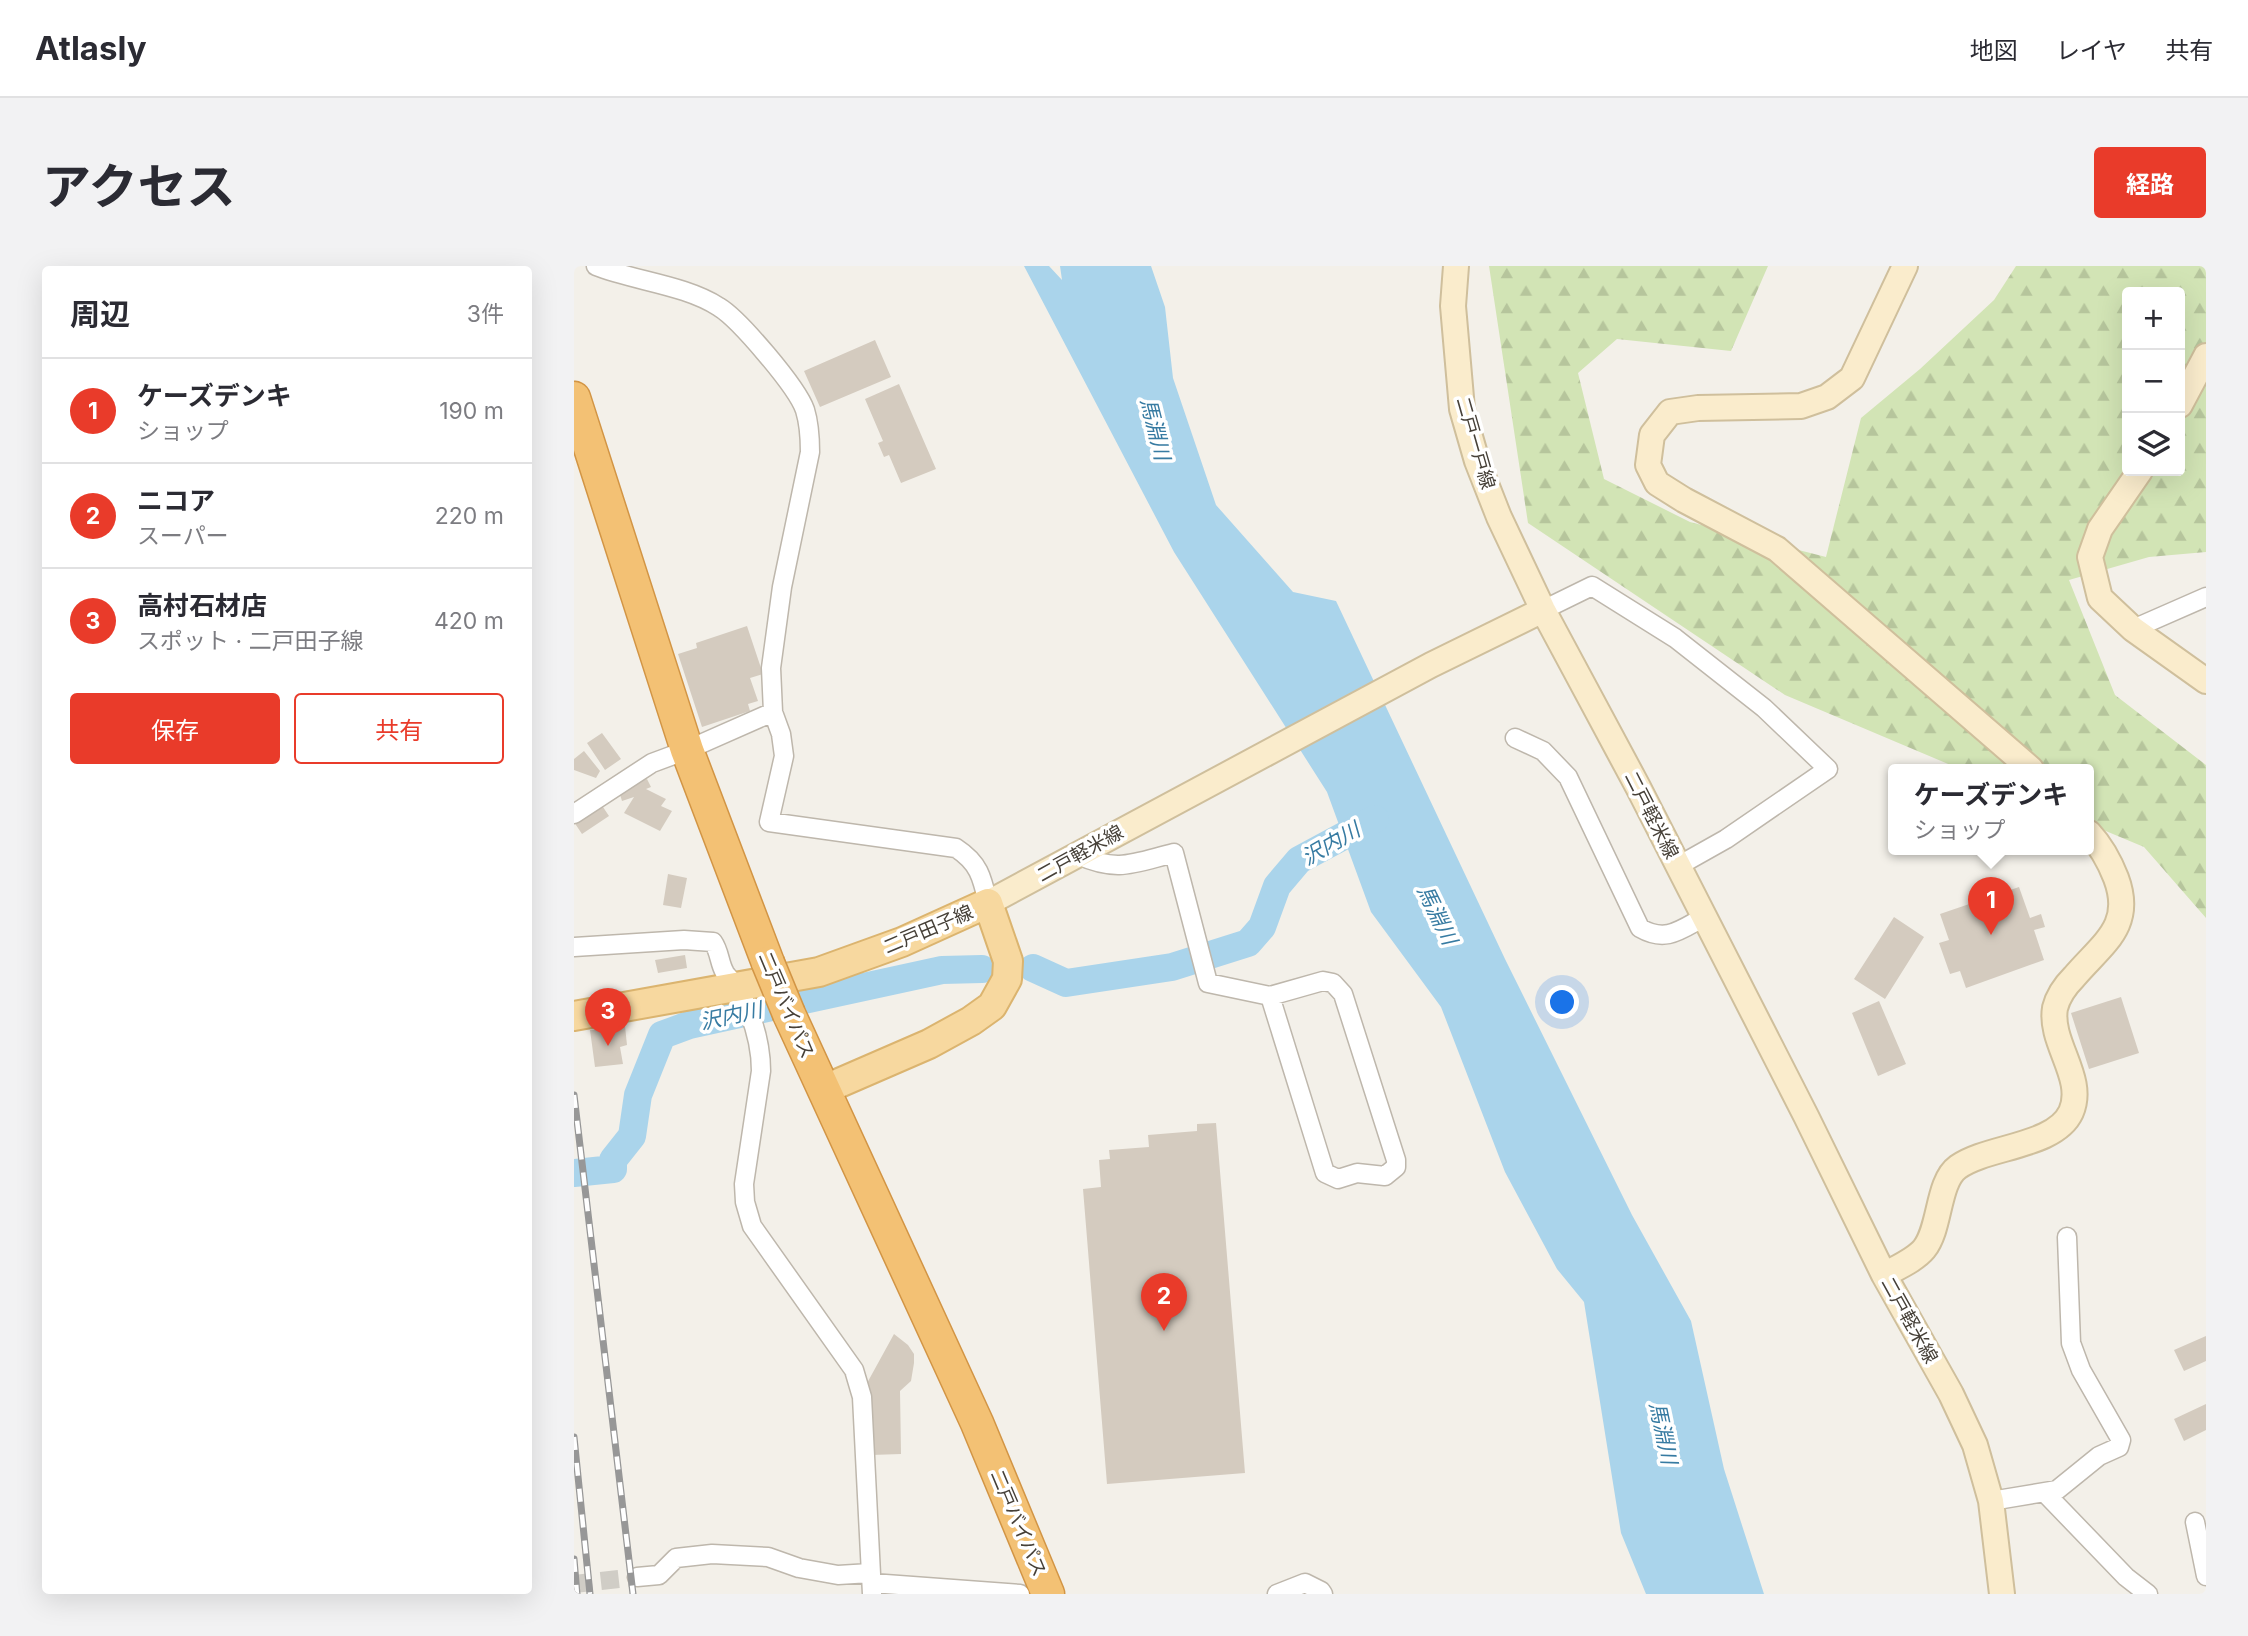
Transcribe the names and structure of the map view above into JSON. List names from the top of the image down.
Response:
{
  "streets": {
    "highway": ["二戸バイパス"],
    "main road": ["二戸一戸線", "二戸軽米線", "二戸田子線"]
  },
  "crossings": [
    ["二戸一戸線", "二戸軽米線"],
    ["二戸軽米線", "二戸田子線"],
    ["二戸田子線", "二戸バイパス"]
  ],
  "water": ["馬淵川", "沢内川"],
  "page": {
    "header": "Atlasly",
    "nav": ["地図", "レイヤ", "共有"],
    "title": "アクセス",
    "buttons": [
      "経路",
      ["保存", "共有"]
    ],
    "heading": ["周辺", "3件"],
    "map_buttons": ["+", "−"],
    "list": [
      {
        "mark": "1",
        "name": "ケーズデンキ",
        "note": "ショップ",
        "value": "190 m"
      },
      {
        "mark": "2",
        "name": "ニコア",
        "note": "スーパー",
        "value": "220 m"
      },
      {
        "mark": "3",
        "name": "高村石材店",
        "note": "スポット · 二戸田子線",
        "value": "420 m"
      }
    ],
    "popup": ["ケーズデンキ", "ショップ"],
    "pins": ["1", "3", "2"]
  }
}
